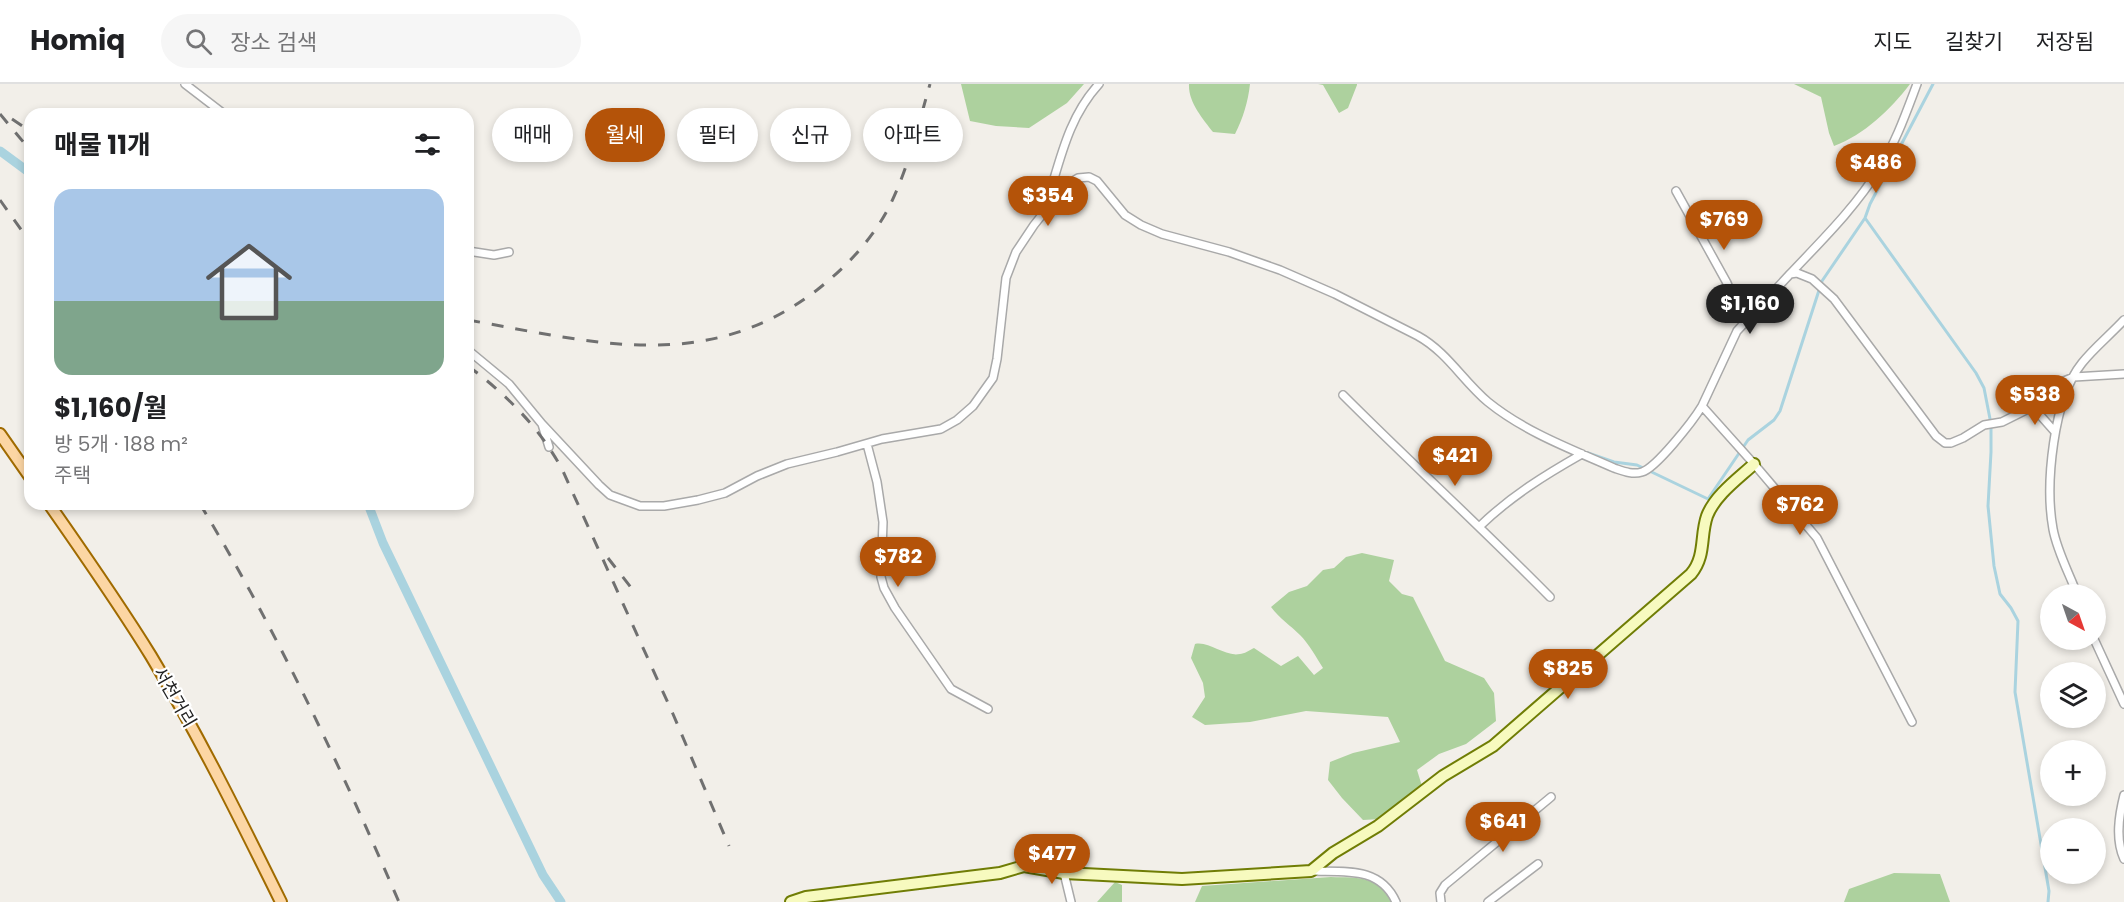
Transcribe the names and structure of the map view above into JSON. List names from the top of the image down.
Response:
{
  "streets": {
    "main road": ["서천거리"]
  },
  "north": "bottom right",
  "page": {
    "header": "Homiq",
    "search": "장소 검색",
    "nav": ["지도", "길찾기", "저장됨"],
    "chip": [
      "매매",
      "월세",
      "필터",
      "신규",
      "아파트"
    ],
    "heading": "매물 11개",
    "price": [
      "$486",
      "$354",
      "$769",
      "$1,160",
      "$538",
      "$421",
      "$762",
      "$782",
      "$825",
      "$641",
      "$477"
    ],
    "list": [
      {
        "name": "$1,160/월",
        "note": "방 5개 · 188 m² · 주택"
      }
    ],
    "map_buttons": ["+", "−"]
  }
}
